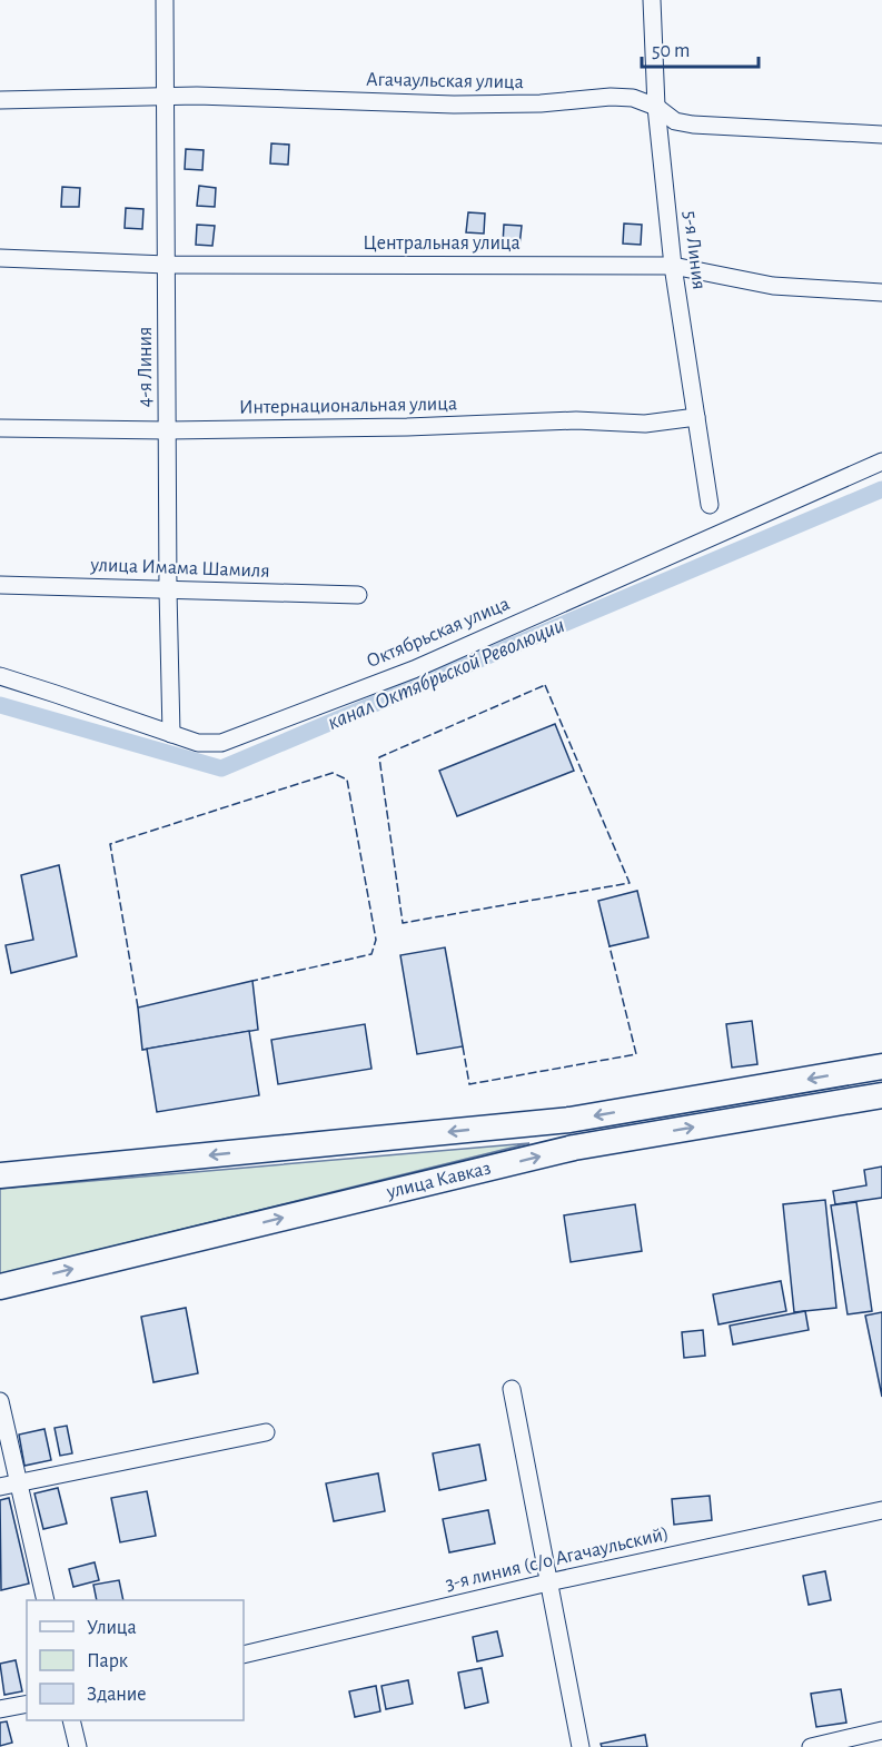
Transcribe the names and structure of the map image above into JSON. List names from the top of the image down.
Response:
{
  "streets": {
    "highway": ["улица Кавказ"],
    "street": [
      "Агачаульская улица",
      "Центральная улица",
      "5-я Линия",
      "4-я Линия",
      "Интернациональная улица",
      "улица Имама Шамиля",
      "Октябрьская улица",
      "3-я линия (с/о Агачаульский)"
    ]
  },
  "crossings": [
    ["Агачаульская улица", "5-я Линия"],
    ["Агачаульская улица", "4-я Линия"],
    ["Центральная улица", "5-я Линия"],
    ["Центральная улица", "4-я Линия"],
    ["5-я Линия", "Интернациональная улица"],
    ["4-я Линия", "Интернациональная улица"],
    ["4-я Линия", "улица Имама Шамиля"],
    ["4-я Линия", "Октябрьская улица"]
  ],
  "water": ["канал Октябрьской Революции"],
  "legend": ["Улица", "Парк", "Здание"],
  "scale_bar": "50 m"
}
